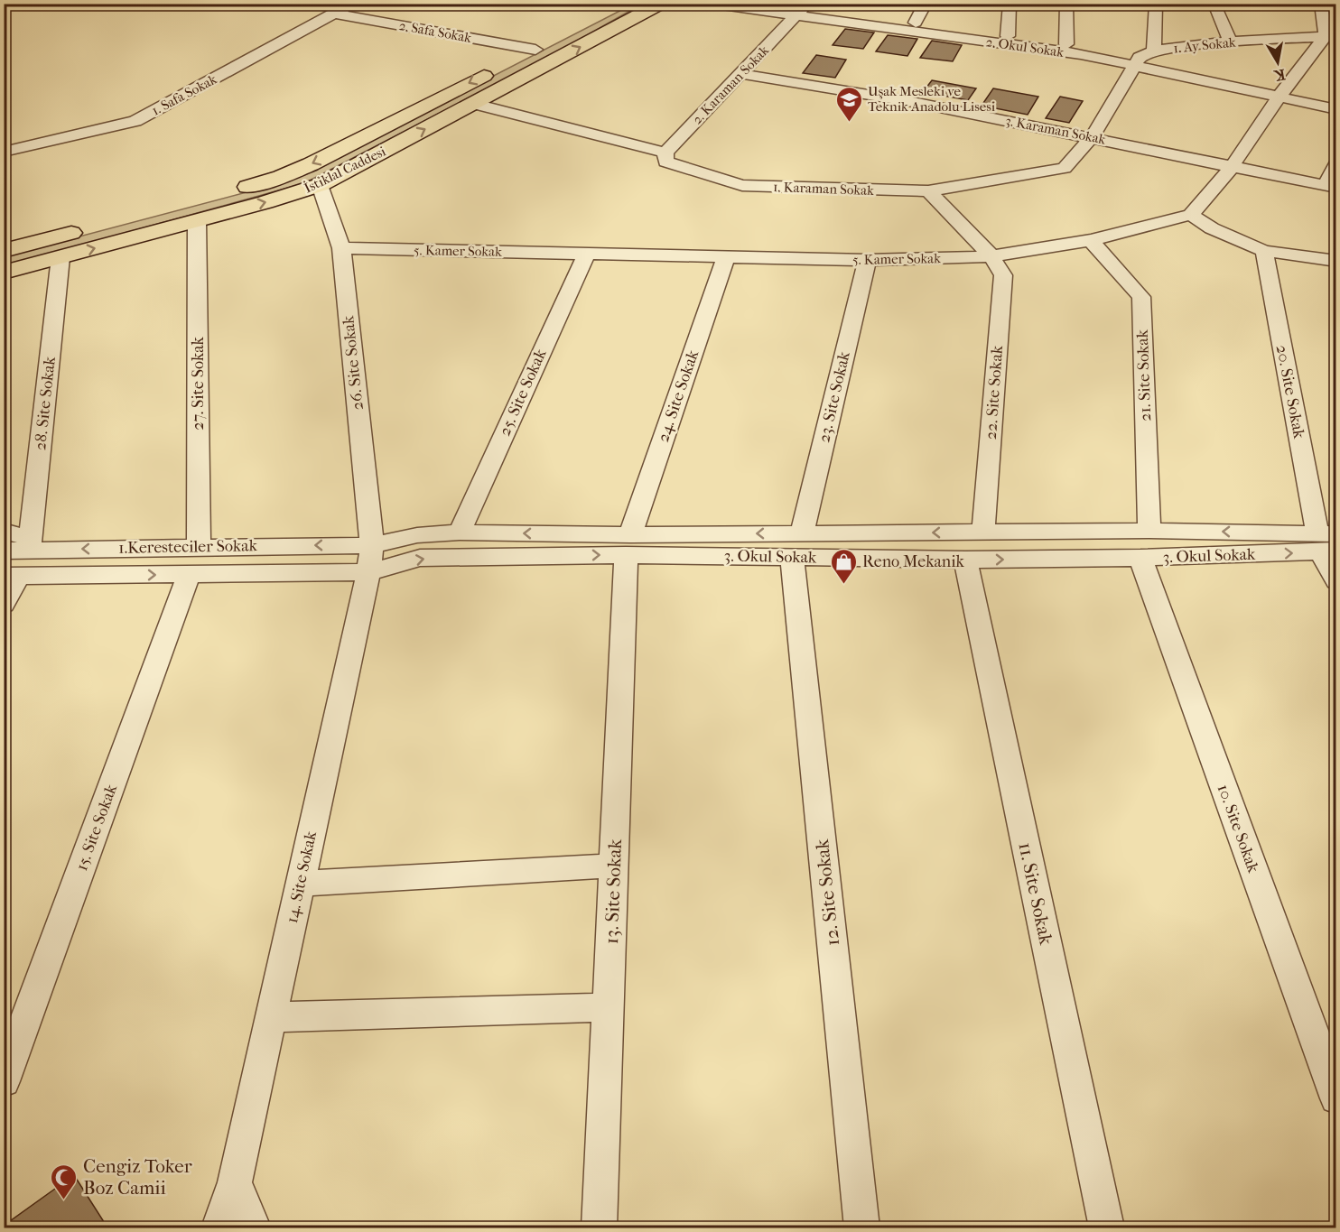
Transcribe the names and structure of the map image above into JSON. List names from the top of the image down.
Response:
{
  "streets": {
    "main road": ["İstiklal Caddesi"],
    "street": [
      "2. Safa Sokak",
      "1. Ay Sokak",
      "2. Okul Sokak",
      "2. Karaman Sokak",
      "1. Safa Sokak",
      "3. Karaman Sokak",
      "1. Karaman Sokak",
      "5. Kamer Sokak",
      "26. Site Sokak",
      "21. Site Sokak",
      "27. Site Sokak",
      "20. Site Sokak",
      "25. Site Sokak",
      "22. Site Sokak",
      "24. Site Sokak",
      "23. Site Sokak",
      "28. Site Sokak",
      "1.Keresteciler Sokak",
      "3. Okul Sokak",
      "15. Site Sokak",
      "10. Site Sokak",
      "14. Site Sokak",
      "13. Site Sokak",
      "12. Site Sokak",
      "11. Site Sokak"
    ]
  },
  "crossings": [
    ["2. Safa Sokak", "1. Safa Sokak"],
    ["2. Safa Sokak", "İstiklal Caddesi"],
    ["1. Ay Sokak", "2. Okul Sokak"],
    ["1. Ay Sokak", "1. Karaman Sokak"],
    ["2. Okul Sokak", "2. Karaman Sokak"],
    ["2. Okul Sokak", "1. Karaman Sokak"],
    ["2. Karaman Sokak", "3. Karaman Sokak"],
    ["2. Karaman Sokak", "1. Karaman Sokak"],
    ["3. Karaman Sokak", "1. Karaman Sokak"],
    ["İstiklal Caddesi", "1. Karaman Sokak"],
    ["İstiklal Caddesi", "26. Site Sokak"],
    ["İstiklal Caddesi", "27. Site Sokak"],
    ["İstiklal Caddesi", "28. Site Sokak"],
    ["1. Karaman Sokak", "22. Site Sokak"],
    ["5. Kamer Sokak", "26. Site Sokak"],
    ["5. Kamer Sokak", "21. Site Sokak"],
    ["5. Kamer Sokak", "25. Site Sokak"],
    ["5. Kamer Sokak", "22. Site Sokak"],
    ["5. Kamer Sokak", "24. Site Sokak"],
    ["5. Kamer Sokak", "23. Site Sokak"],
    ["26. Site Sokak", "1.Keresteciler Sokak"],
    ["26. Site Sokak", "3. Okul Sokak"],
    ["26. Site Sokak", "14. Site Sokak"],
    ["21. Site Sokak", "3. Okul Sokak"],
    ["27. Site Sokak", "1.Keresteciler Sokak"],
    ["20. Site Sokak", "3. Okul Sokak"],
    ["25. Site Sokak", "3. Okul Sokak"],
    ["22. Site Sokak", "3. Okul Sokak"],
    ["24. Site Sokak", "3. Okul Sokak"],
    ["24. Site Sokak", "13. Site Sokak"],
    ["23. Site Sokak", "3. Okul Sokak"],
    ["23. Site Sokak", "12. Site Sokak"],
    ["28. Site Sokak", "1.Keresteciler Sokak"],
    ["1.Keresteciler Sokak", "3. Okul Sokak"],
    ["1.Keresteciler Sokak", "15. Site Sokak"],
    ["1.Keresteciler Sokak", "14. Site Sokak"],
    ["3. Okul Sokak", "10. Site Sokak"],
    ["3. Okul Sokak", "14. Site Sokak"],
    ["3. Okul Sokak", "13. Site Sokak"],
    ["3. Okul Sokak", "12. Site Sokak"],
    ["3. Okul Sokak", "11. Site Sokak"]
  ],
  "places": {
    "school or university": ["Uşak Mesleki ve Teknik Anadolu Lisesi"],
    "shop": ["Reno Mekanik"],
    "mosque": ["Cengiz Toker Boz Camii"]
  },
  "north": "bottom"
}
